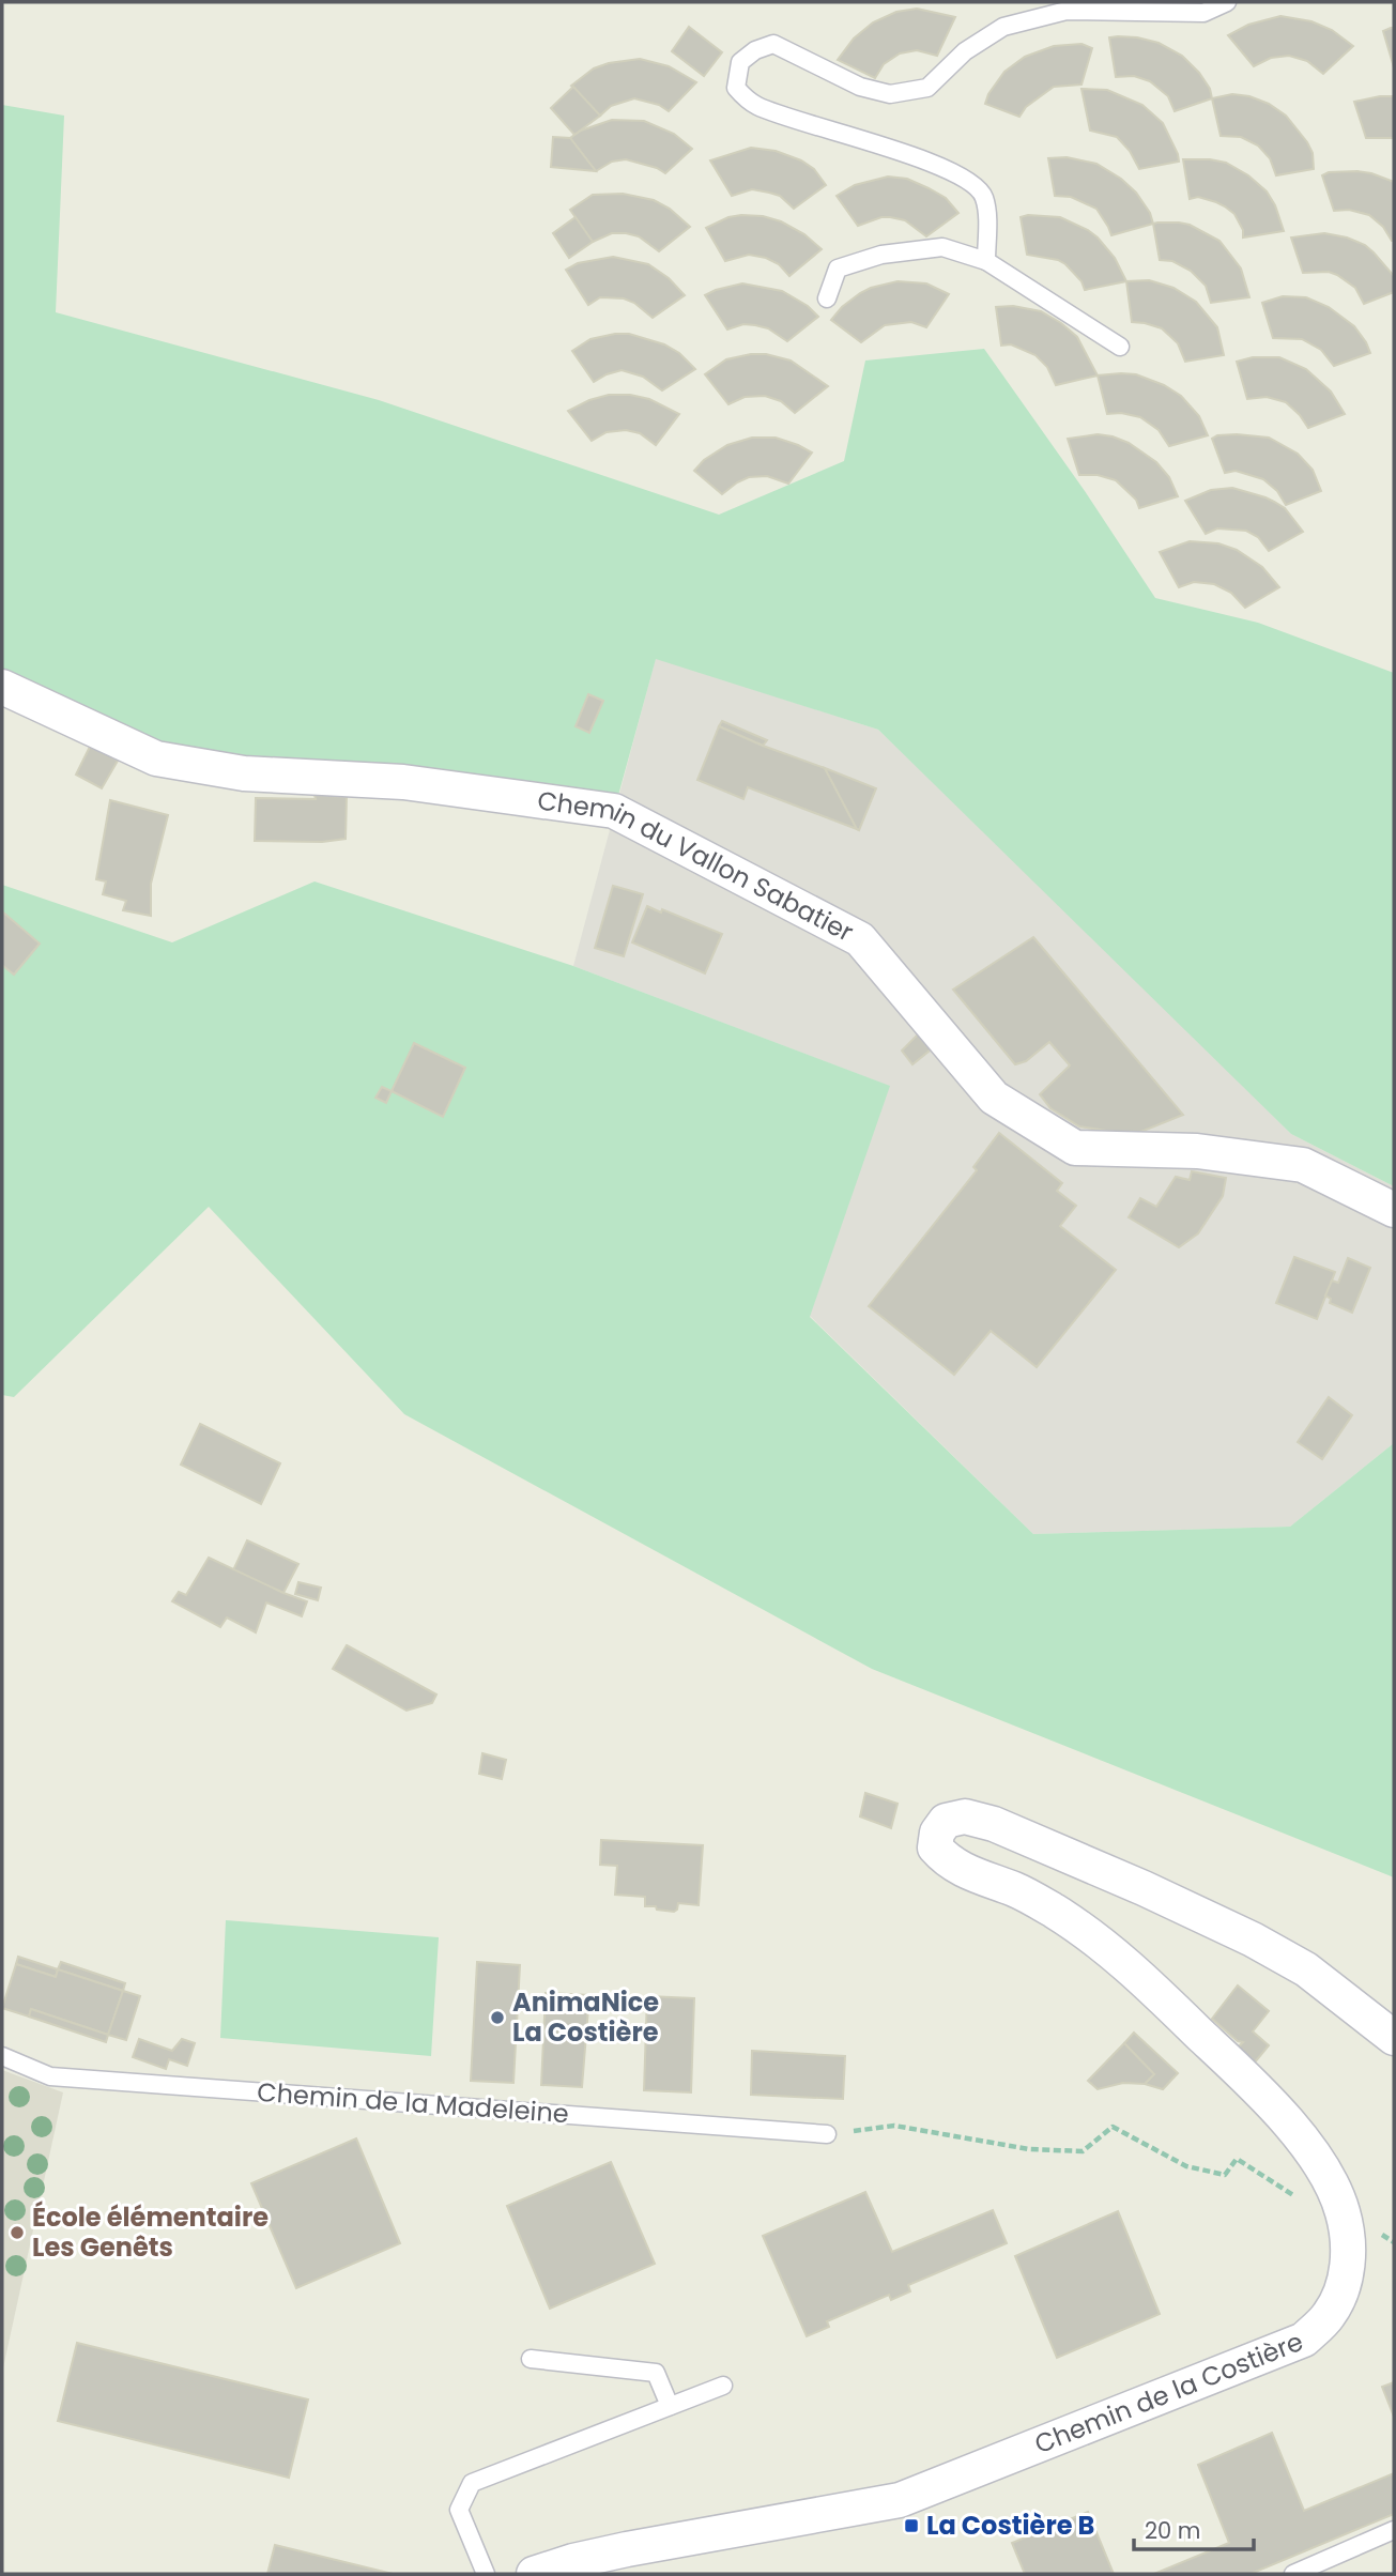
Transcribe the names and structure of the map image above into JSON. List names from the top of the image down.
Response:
{
  "streets": {
    "street": ["Chemin du Vallon Sabatier", "Chemin de la Costière"],
    "lane": ["Chemin de la Madeleine"]
  },
  "places": {
    "other": ["AnimaNice La Costière", "École élémentaire Les Genêts"],
    "transit": ["La Costière B"]
  },
  "scale_bar": "20 m"
}
